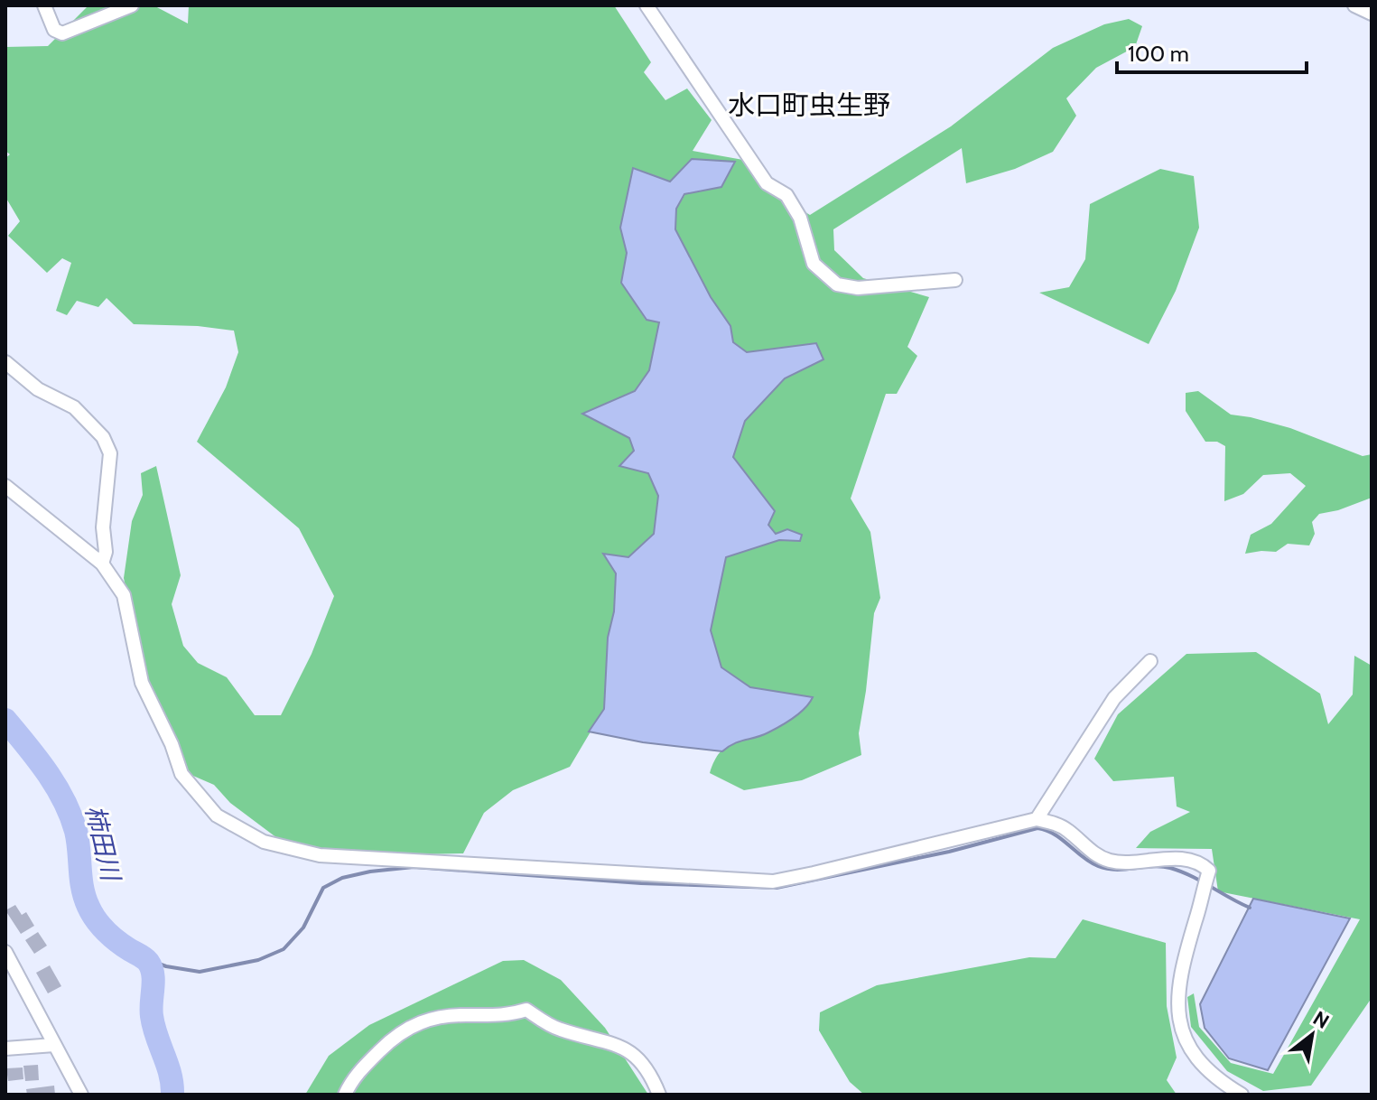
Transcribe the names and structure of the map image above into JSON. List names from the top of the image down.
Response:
{
  "districts": ["水口町虫生野"],
  "water": ["柿田川"],
  "scale_bar": "100 m",
  "north": "top right"
}
